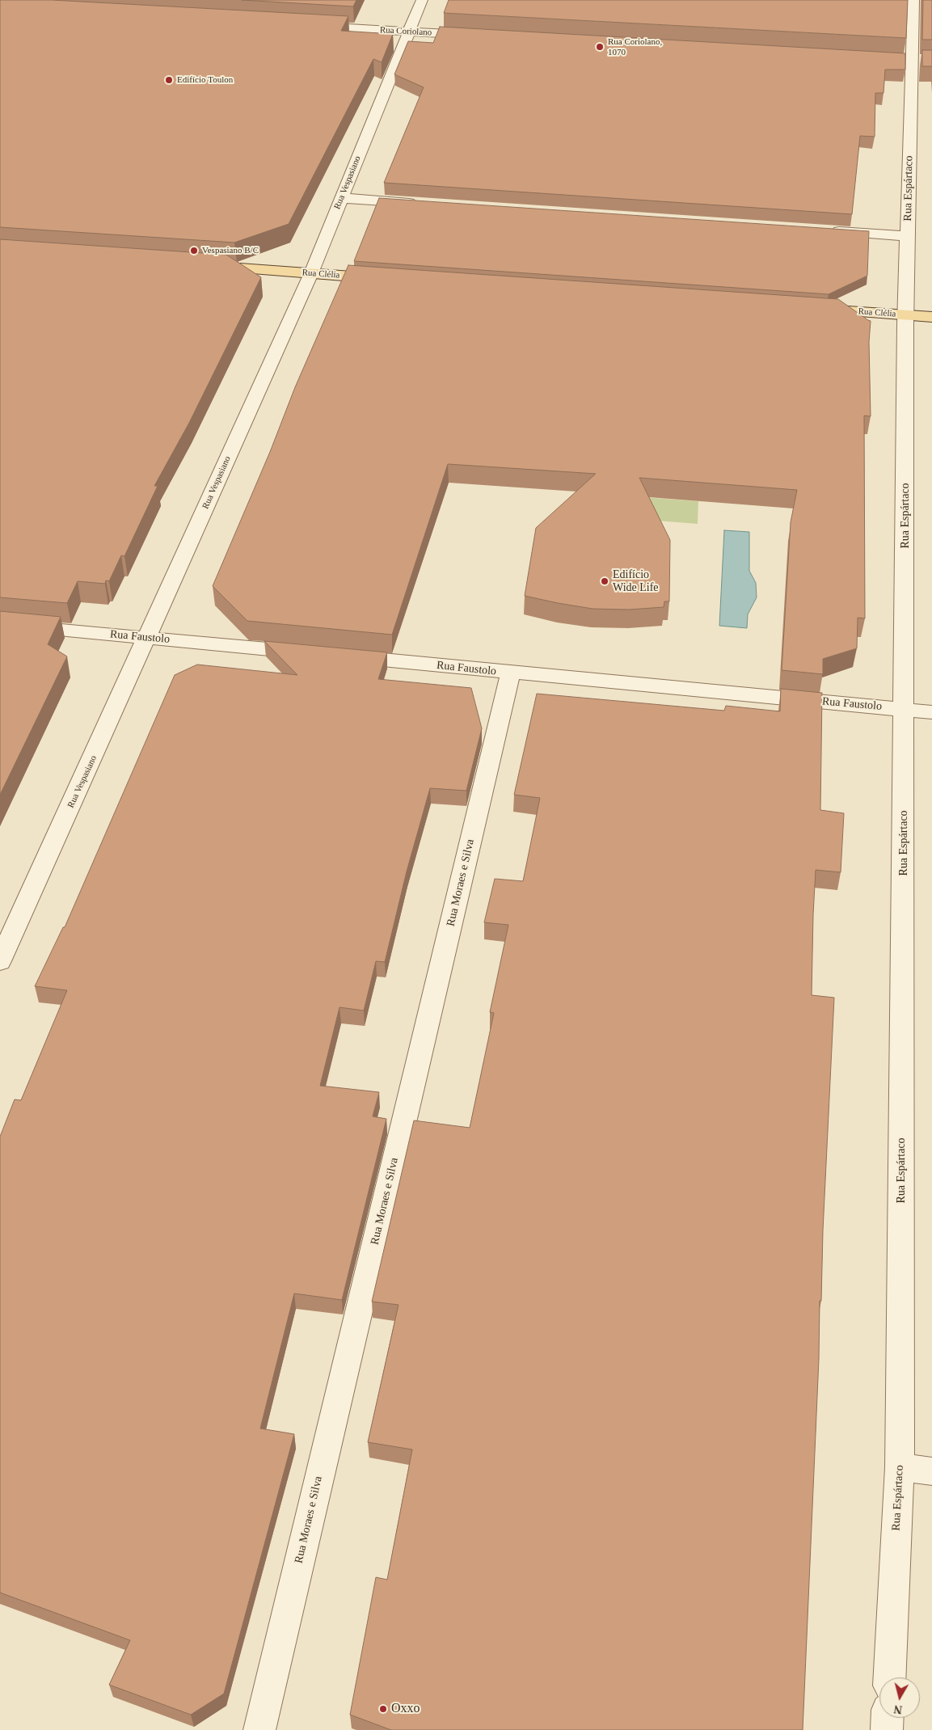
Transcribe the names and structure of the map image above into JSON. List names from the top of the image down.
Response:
{
  "streets": {
    "main road": ["Rua Clélia"],
    "street": [
      "Rua Coriolano",
      "Rua Vespasiano",
      "Rua Espártaco",
      "Rua Faustolo",
      "Rua Moraes e Silva"
    ]
  },
  "crossings": [
    ["Rua Coriolano", "Rua Vespasiano"],
    ["Rua Vespasiano", "Rua Clélia"],
    ["Rua Vespasiano", "Rua Faustolo"],
    ["Rua Espártaco", "Rua Clélia"],
    ["Rua Espártaco", "Rua Faustolo"],
    ["Rua Faustolo", "Rua Moraes e Silva"]
  ],
  "places": [
    "Rua Coriolano, 1070",
    "Edifício Toulon",
    "Vespasiano B/C",
    "Edifício Wide Life",
    "Oxxo"
  ],
  "north": "bottom"
}
